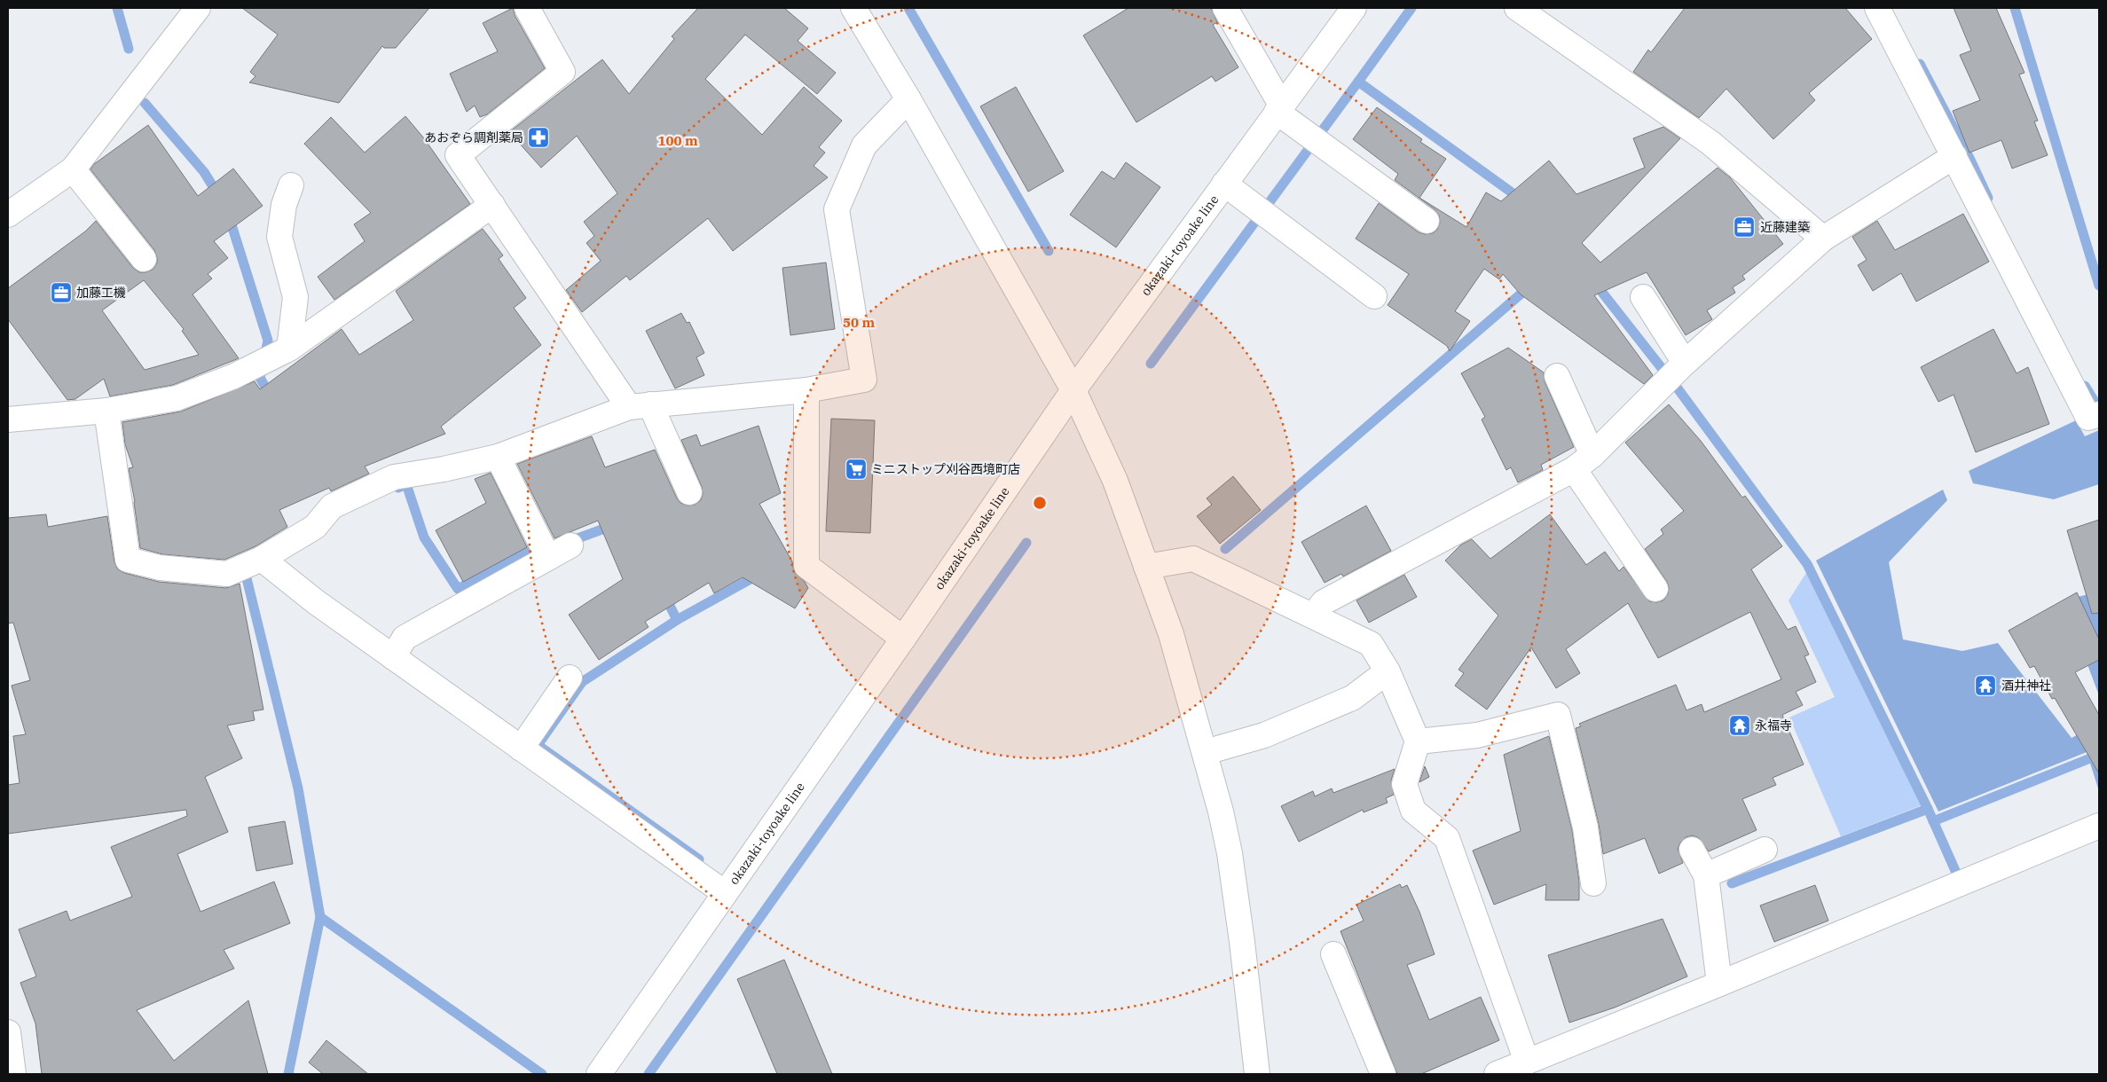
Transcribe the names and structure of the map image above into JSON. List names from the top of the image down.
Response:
{
  "streets": {
    "street": ["okazaki-toyoake line"]
  },
  "places": {
    "pharmacy": ["あおぞら調剤薬局"],
    "office": ["近藤建築", "加藤工機"],
    "supermarket": ["ミニストップ刈谷西境町店"],
    "temple": ["酒井神社", "永福寺"]
  },
  "rings": ["100 m", "50 m"]
}
